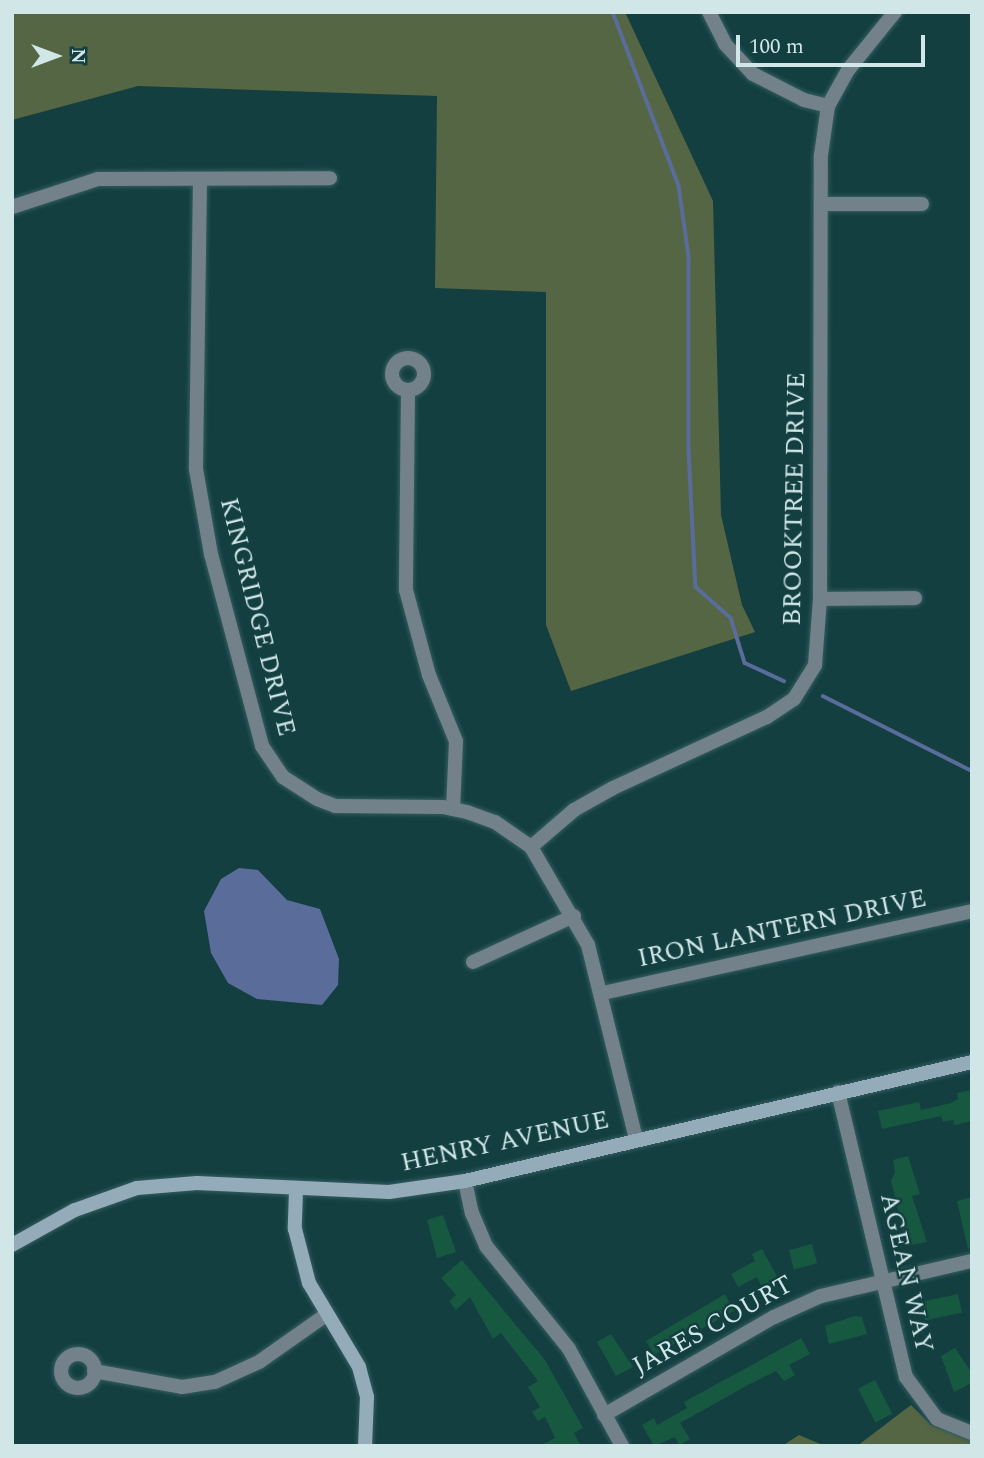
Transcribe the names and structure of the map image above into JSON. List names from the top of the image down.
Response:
{
  "streets": {
    "street": [
      "BROOKTREE DRIVE",
      "KINGRIDGE DRIVE",
      "IRON LANTERN DRIVE",
      "HENRY AVENUE",
      "AGEAN WAY",
      "JARES COURT"
    ]
  },
  "crossings": [
    ["BROOKTREE DRIVE", "KINGRIDGE DRIVE"],
    ["KINGRIDGE DRIVE", "IRON LANTERN DRIVE"],
    ["KINGRIDGE DRIVE", "HENRY AVENUE"],
    ["HENRY AVENUE", "AGEAN WAY"],
    ["AGEAN WAY", "JARES COURT"]
  ],
  "scale_bar": "100 m",
  "north": "right"
}
